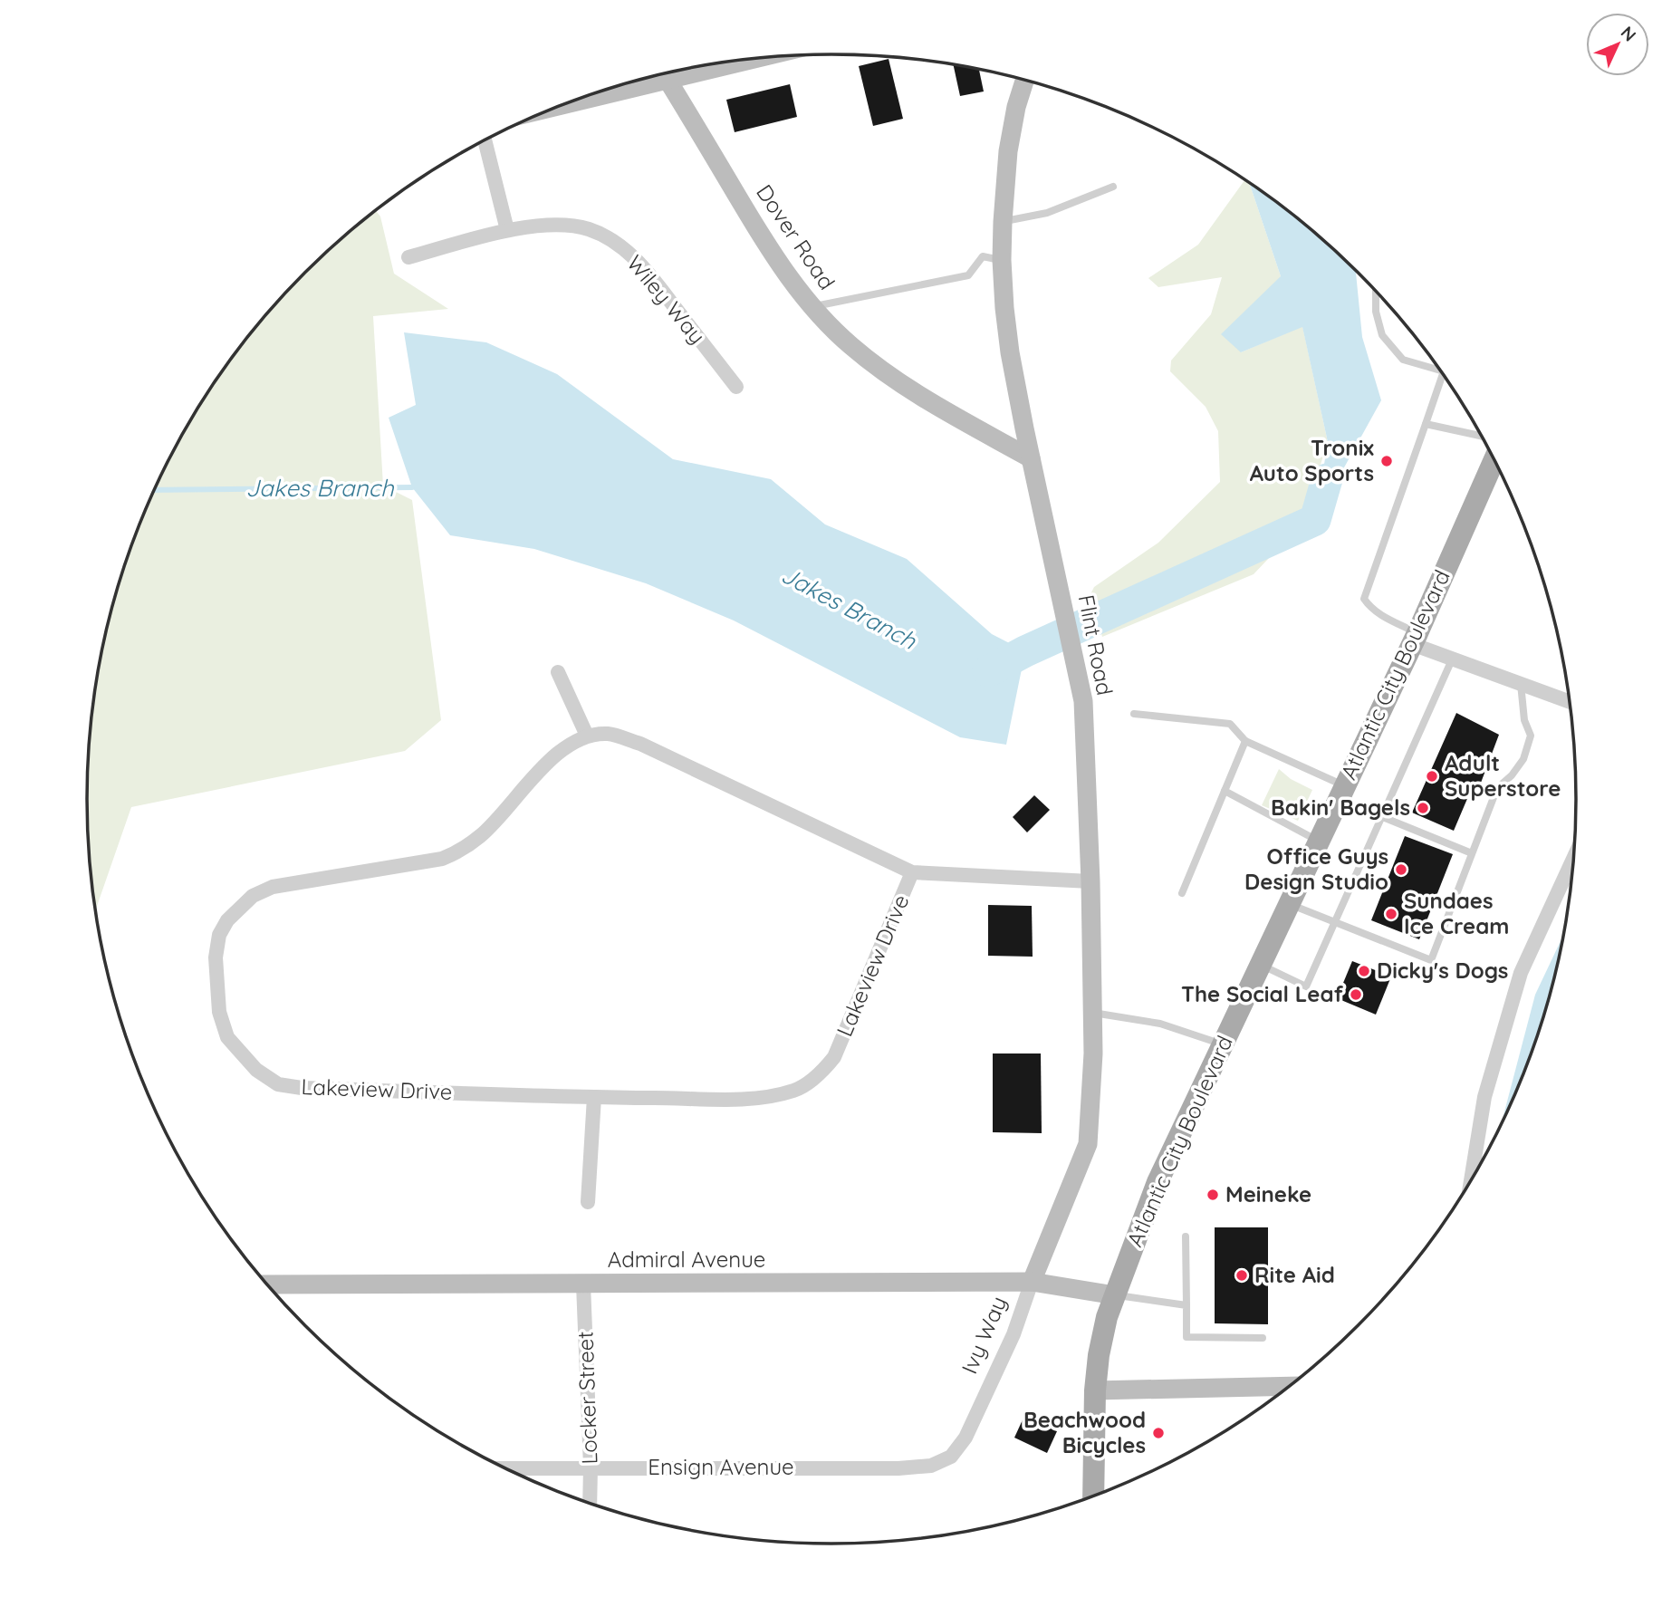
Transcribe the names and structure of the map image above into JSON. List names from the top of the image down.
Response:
{
  "streets": {
    "main road": ["Atlantic City Boulevard"],
    "street": [
      "Dover Road",
      "Wiley Way",
      "Flint Road",
      "Lakeview Drive",
      "Admiral Avenue",
      "Ivy Way",
      "Locker Street",
      "Ensign Avenue"
    ]
  },
  "crossings": [
    ["Dover Road", "Flint Road"],
    ["Flint Road", "Lakeview Drive"],
    ["Flint Road", "Ivy Way"],
    ["Atlantic City Boulevard", "Admiral Avenue"],
    ["Admiral Avenue", "Ivy Way"],
    ["Admiral Avenue", "Locker Street"],
    ["Ivy Way", "Ensign Avenue"],
    ["Locker Street", "Ensign Avenue"]
  ],
  "water": ["Jakes Branch"],
  "places": [
    "Tronix Auto Sports",
    "Adult Superstore",
    "Bakin' Bagels",
    "Office Guys Design Studio",
    "Sundaes Ice Cream",
    "Dicky's Dogs",
    "The Social Leaf",
    "Meineke",
    "Rite Aid",
    "Beachwood Bicycles"
  ],
  "north": "top right"
}
